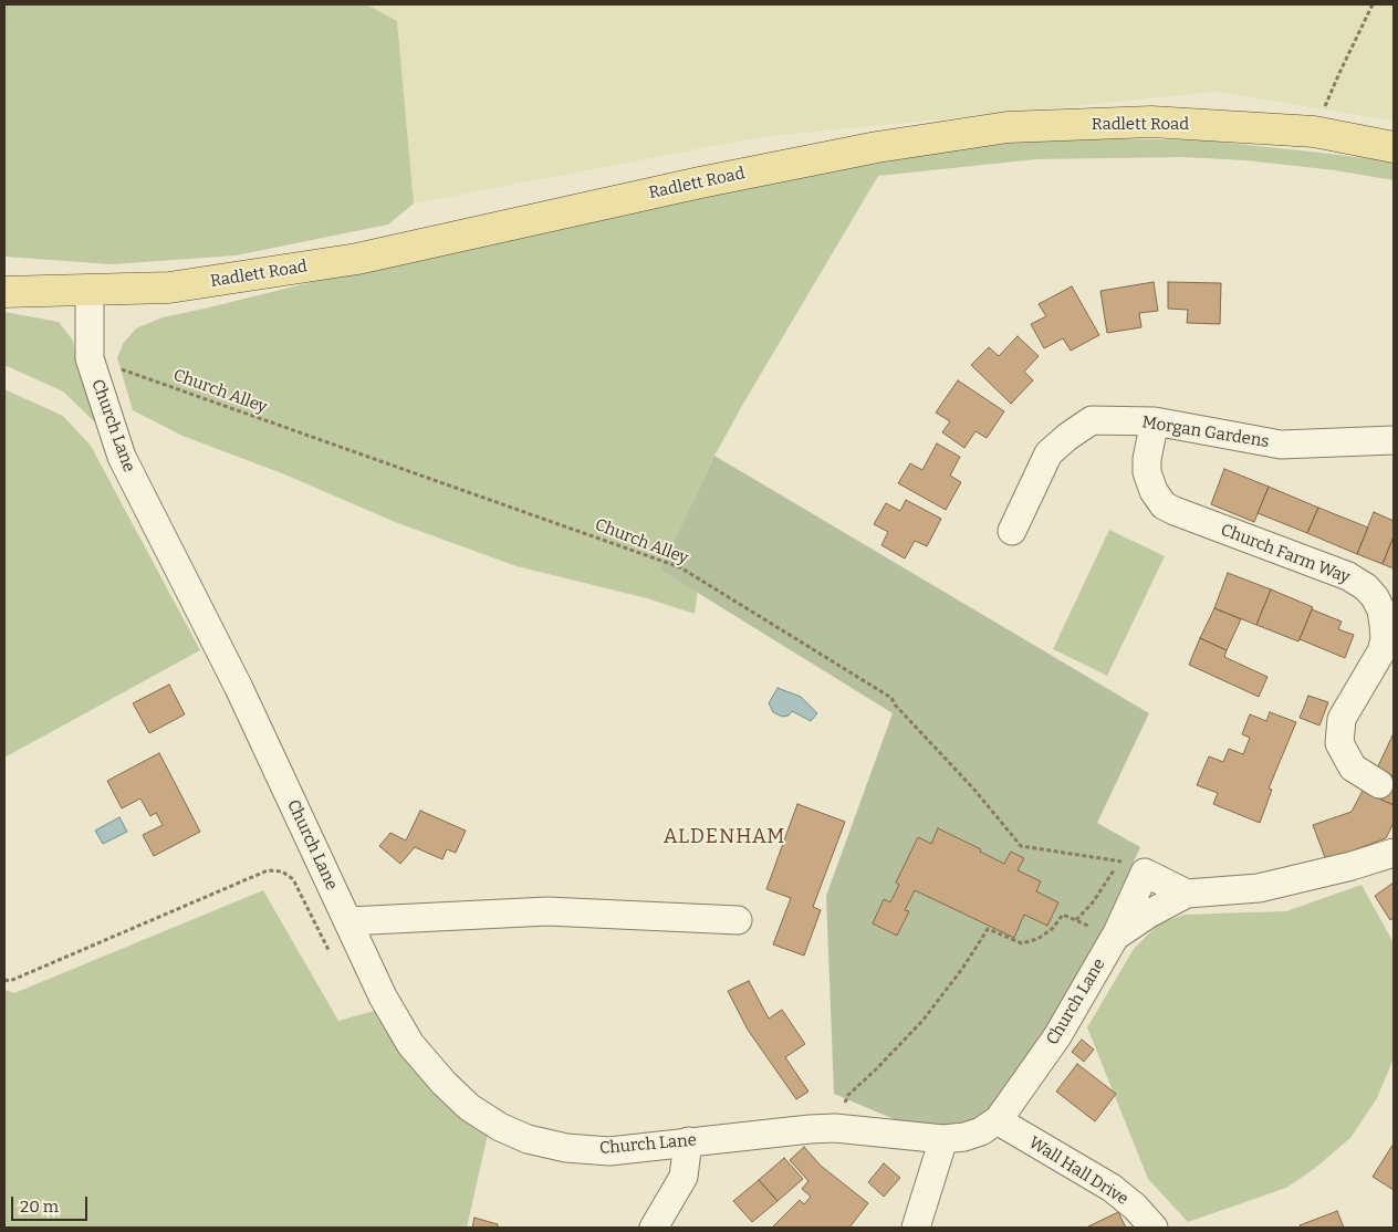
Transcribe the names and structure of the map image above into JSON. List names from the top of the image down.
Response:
{
  "streets": {
    "main road": ["Radlett Road"],
    "street": [
      "Church Lane",
      "Morgan Gardens",
      "Church Farm Way",
      "Wall Hall Drive"
    ],
    "path": ["Church Alley"]
  },
  "crossings": [
    ["Radlett Road", "Church Lane"],
    ["Church Lane", "Wall Hall Drive"],
    ["Morgan Gardens", "Church Farm Way"]
  ],
  "districts": ["ALDENHAM"],
  "scale_bar": "20 m"
}
